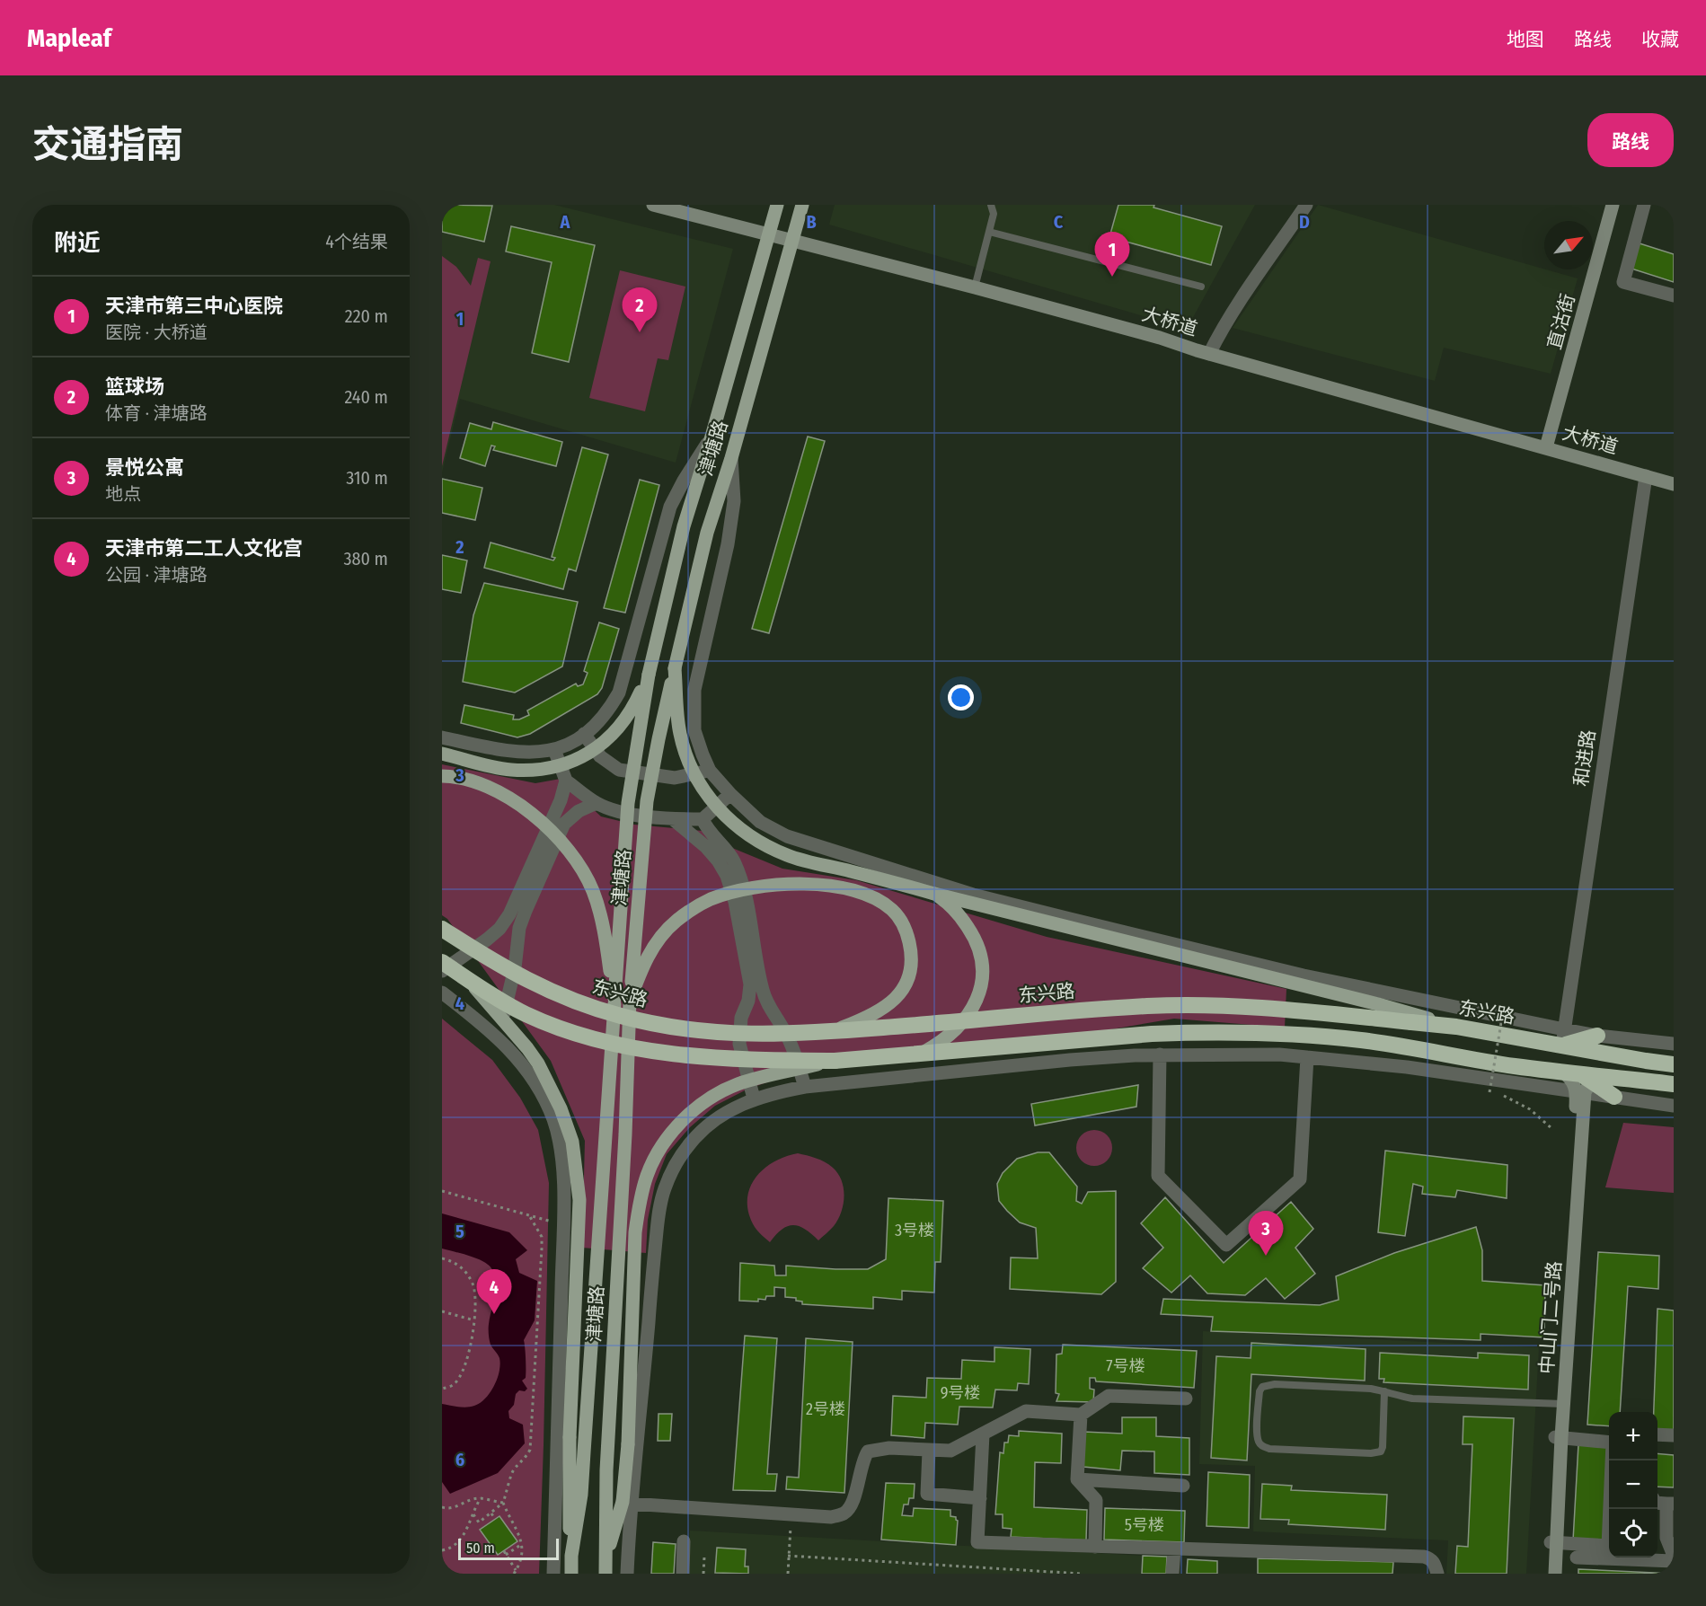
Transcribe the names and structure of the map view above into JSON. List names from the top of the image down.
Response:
{
  "streets": {
    "highway": ["东兴路"],
    "main road": ["津塘路"],
    "street": [
      "大桥道",
      "直沽街",
      "和进路",
      "中山门二号路"
    ]
  },
  "crossings": [
    ["大桥道", "直沽街"],
    ["大桥道", "津塘路"],
    ["大桥道", "和进路"],
    ["和进路", "东兴路"]
  ],
  "house_numbers": [
    "3号楼",
    "7号楼",
    "9号楼",
    "2号楼",
    "5号楼"
  ],
  "scale_bar": "50 m",
  "north": "top right",
  "page": {
    "header": "Mapleaf",
    "nav": ["地图", "路线", "收藏"],
    "title": "交通指南",
    "buttons": "路线",
    "heading": ["附近", "4个结果"],
    "pins": [
      "1",
      "2",
      "3",
      "4"
    ],
    "list": [
      {
        "mark": "1",
        "name": "天津市第三中心医院",
        "note": "医院 · 大桥道",
        "value": "220 m"
      },
      {
        "mark": "2",
        "name": "篮球场",
        "note": "体育 · 津塘路",
        "value": "240 m"
      },
      {
        "mark": "3",
        "name": "景悦公寓",
        "note": "地点",
        "value": "310 m"
      },
      {
        "mark": "4",
        "name": "天津市第二工人文化宫",
        "note": "公园 · 津塘路",
        "value": "380 m"
      }
    ],
    "map_buttons": ["+", "−"],
    "scale": "50 m"
  },
  "grid": {
    "columns": [
      "A",
      "B",
      "C",
      "D"
    ],
    "rows": [
      "1",
      "2",
      "3",
      "4",
      "5",
      "6"
    ]
  }
}
